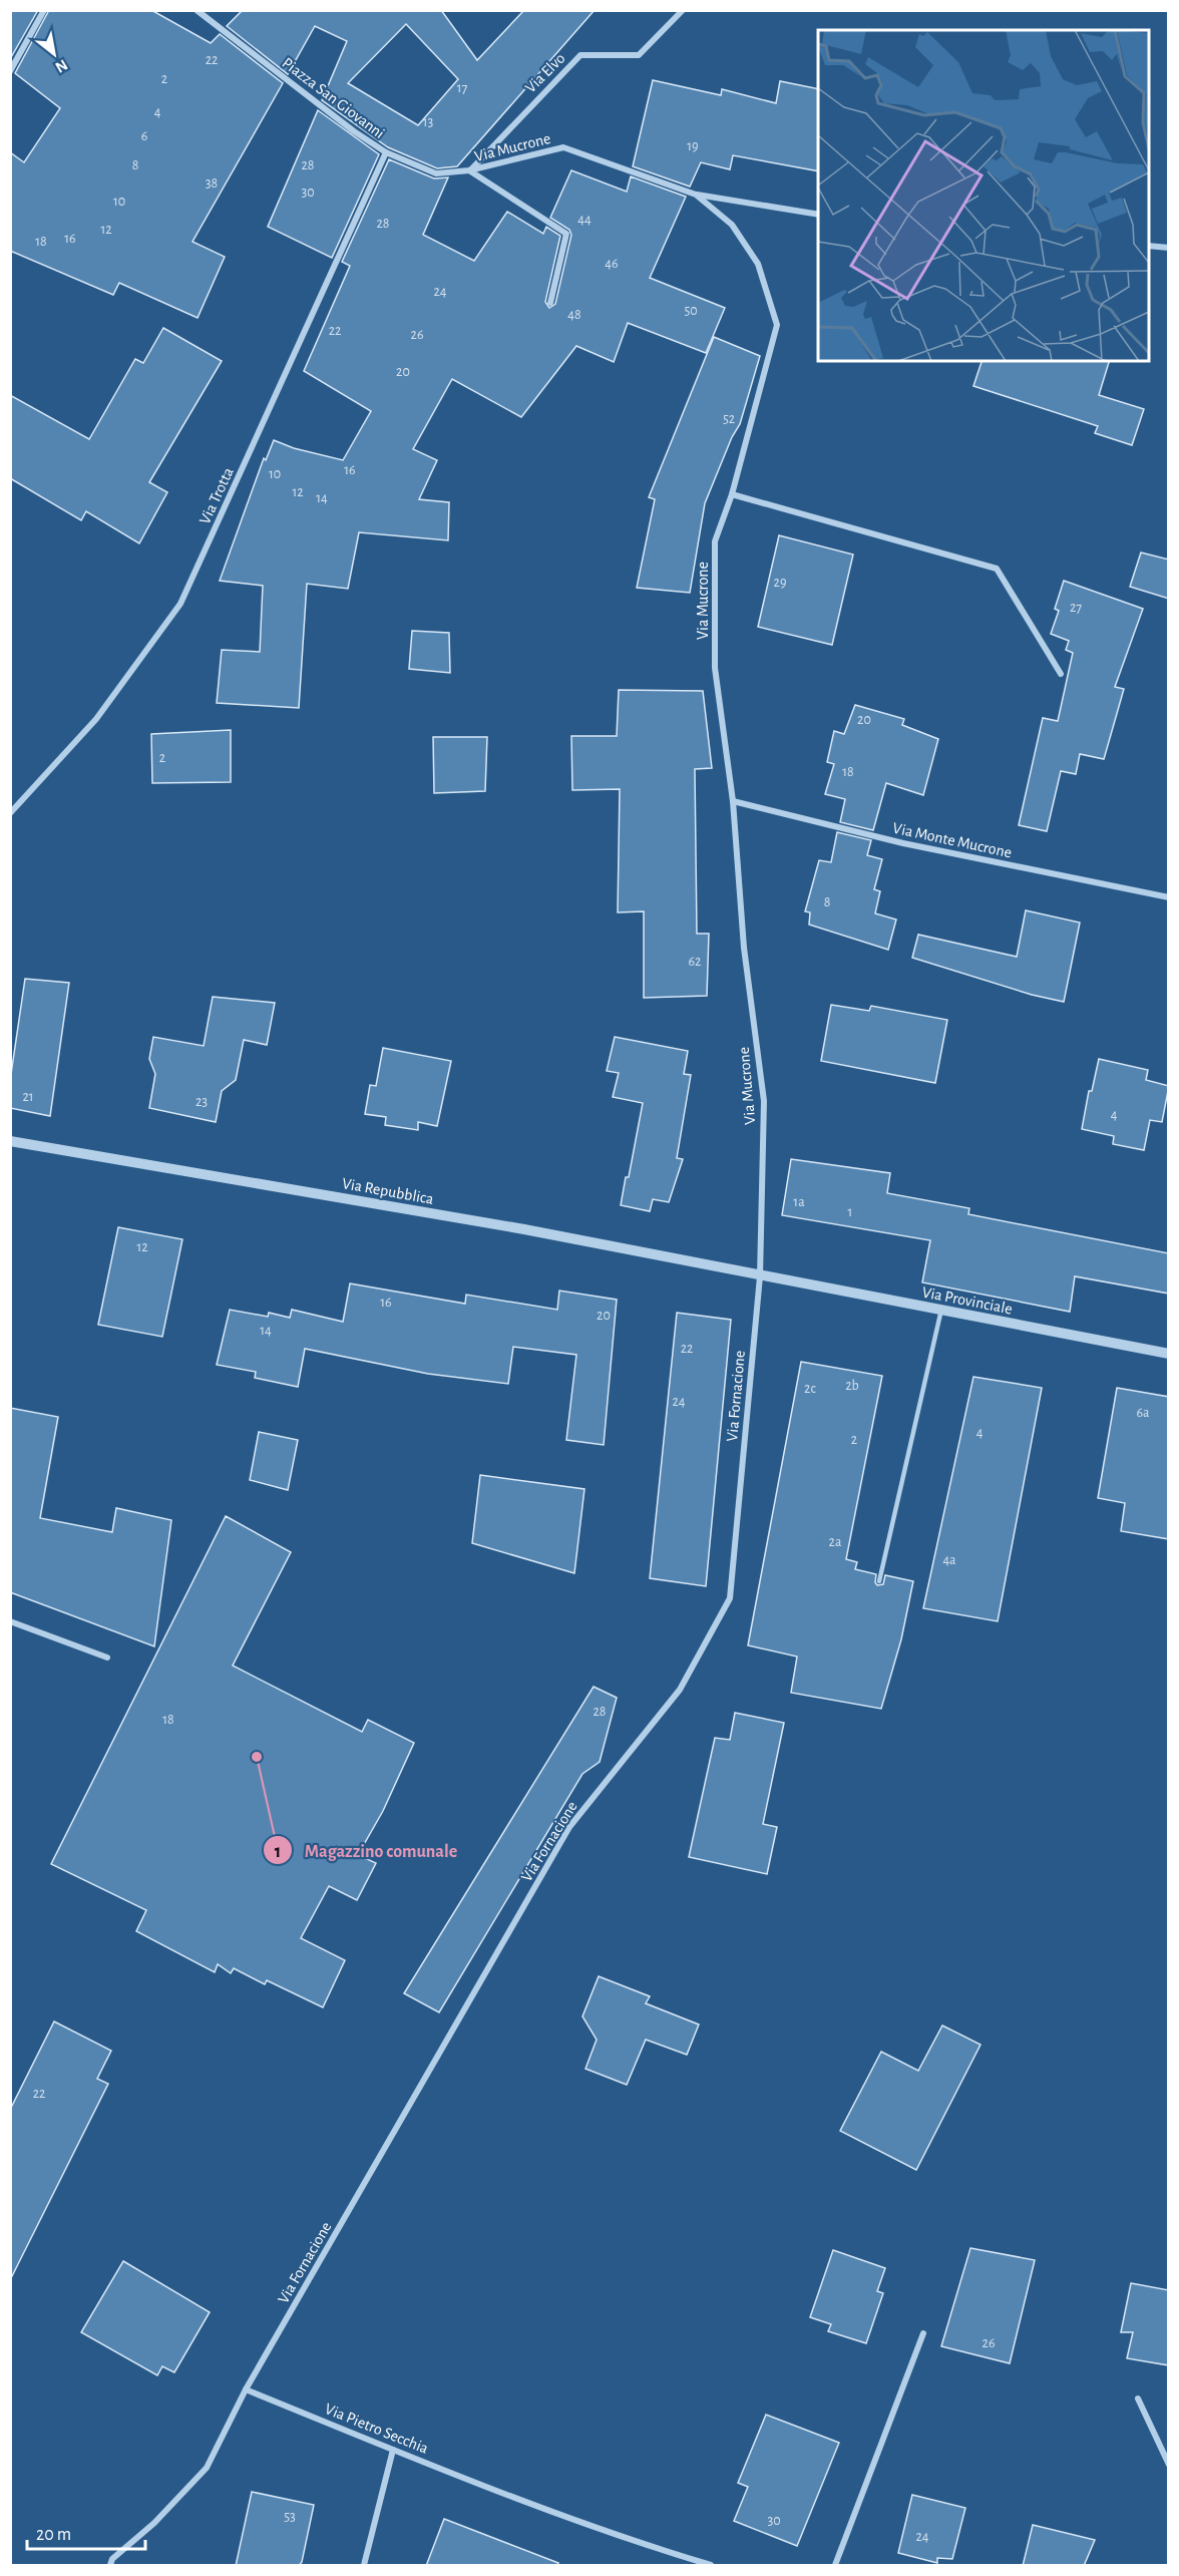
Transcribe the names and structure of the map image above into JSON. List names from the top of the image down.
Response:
{
  "streets": {
    "street": [
      "Via Elvo",
      "Piazza San Giovanni",
      "Via Mucrone",
      "Via Trotta",
      "Via Monte Mucrone",
      "Via Repubblica",
      "Via Provinciale",
      "Via Fornacione",
      "Via Pietro Secchia"
    ]
  },
  "crossings": [
    ["Via Elvo", "Piazza San Giovanni"],
    ["Via Elvo", "Via Mucrone"],
    ["Piazza San Giovanni", "Via Mucrone"],
    ["Piazza San Giovanni", "Via Trotta"],
    ["Via Mucrone", "Via Monte Mucrone"],
    ["Via Mucrone", "Via Repubblica"],
    ["Via Mucrone", "Via Provinciale"],
    ["Via Mucrone", "Via Fornacione"],
    ["Via Repubblica", "Via Provinciale"],
    ["Via Repubblica", "Via Fornacione"],
    ["Via Provinciale", "Via Fornacione"],
    ["Via Fornacione", "Via Pietro Secchia"]
  ],
  "places": ["Magazzino comunale"],
  "house_numbers": [
    "22",
    "2",
    "17",
    "4",
    "13",
    "6",
    "19",
    "8",
    "28",
    "38",
    "30",
    "10",
    "44",
    "28",
    "12",
    "16",
    "18",
    "46",
    "24",
    "50",
    "48",
    "22",
    "26",
    "20",
    "52",
    "16",
    "10",
    "12",
    "14",
    "29",
    "27",
    "20",
    "2",
    "18",
    "8",
    "62",
    "21",
    "23",
    "4",
    "1a",
    "1",
    "12",
    "16",
    "20",
    "14",
    "22",
    "2b",
    "2c",
    "24",
    "6a",
    "4",
    "2",
    "2a",
    "4a",
    "28",
    "18",
    "22",
    "26",
    "53",
    "30",
    "24"
  ],
  "scale_bar": "20 m",
  "north": "bottom right"
}
